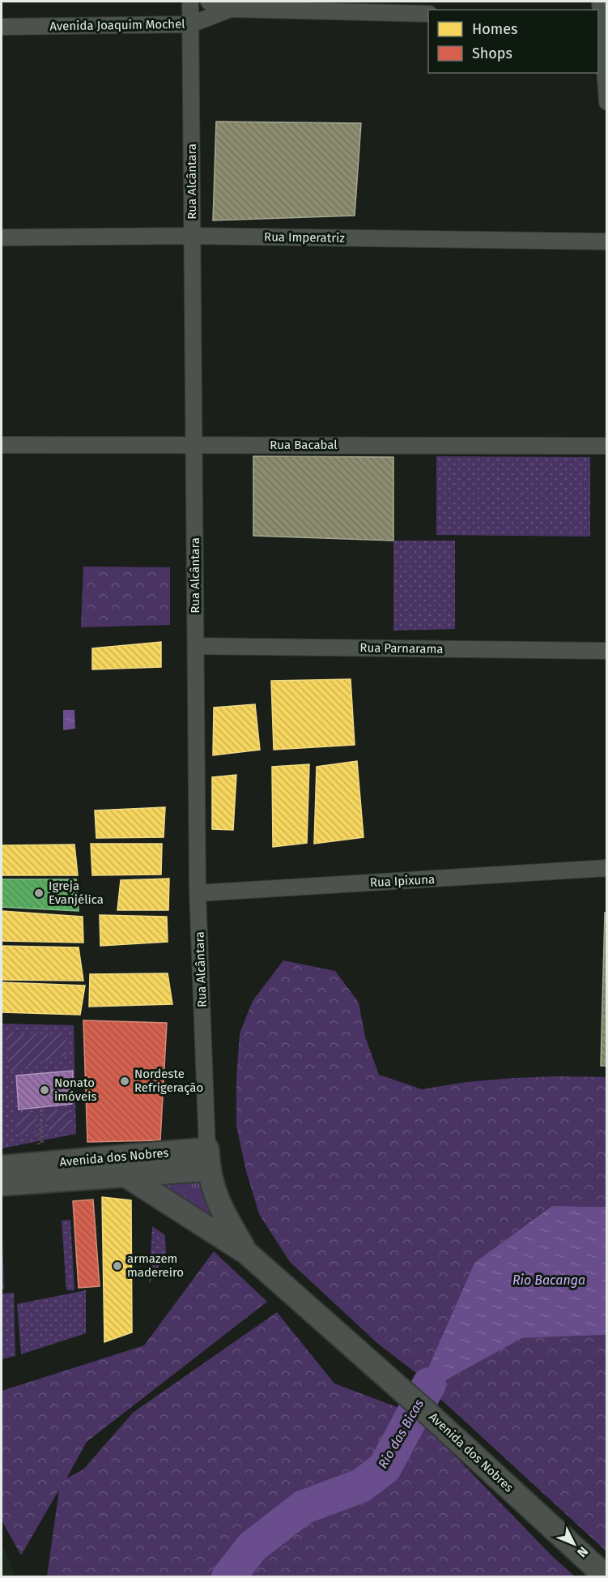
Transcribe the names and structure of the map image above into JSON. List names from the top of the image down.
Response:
{
  "streets": {
    "main road": ["Avenida dos Nobres"],
    "street": [
      "Avenida Joaquim Mochel",
      "Rua Alcântara",
      "Rua Imperatriz",
      "Rua Bacabal",
      "Rua Parnarama",
      "Rua Ipixuna"
    ]
  },
  "crossings": [
    ["Avenida Joaquim Mochel", "Rua Alcântara"],
    ["Rua Alcântara", "Rua Imperatriz"],
    ["Rua Alcântara", "Rua Bacabal"],
    ["Rua Alcântara", "Rua Parnarama"],
    ["Rua Alcântara", "Rua Ipixuna"],
    ["Rua Alcântara", "Avenida dos Nobres"]
  ],
  "water": ["Rio Bacanga", "Rio das Bicas"],
  "places": [
    "Igreja Evanjélica",
    "Nordeste Refrigeração",
    "Nonato imóveis",
    "armazem madereiro"
  ],
  "legend": ["Homes", "Shops"],
  "north": "bottom right"
}
